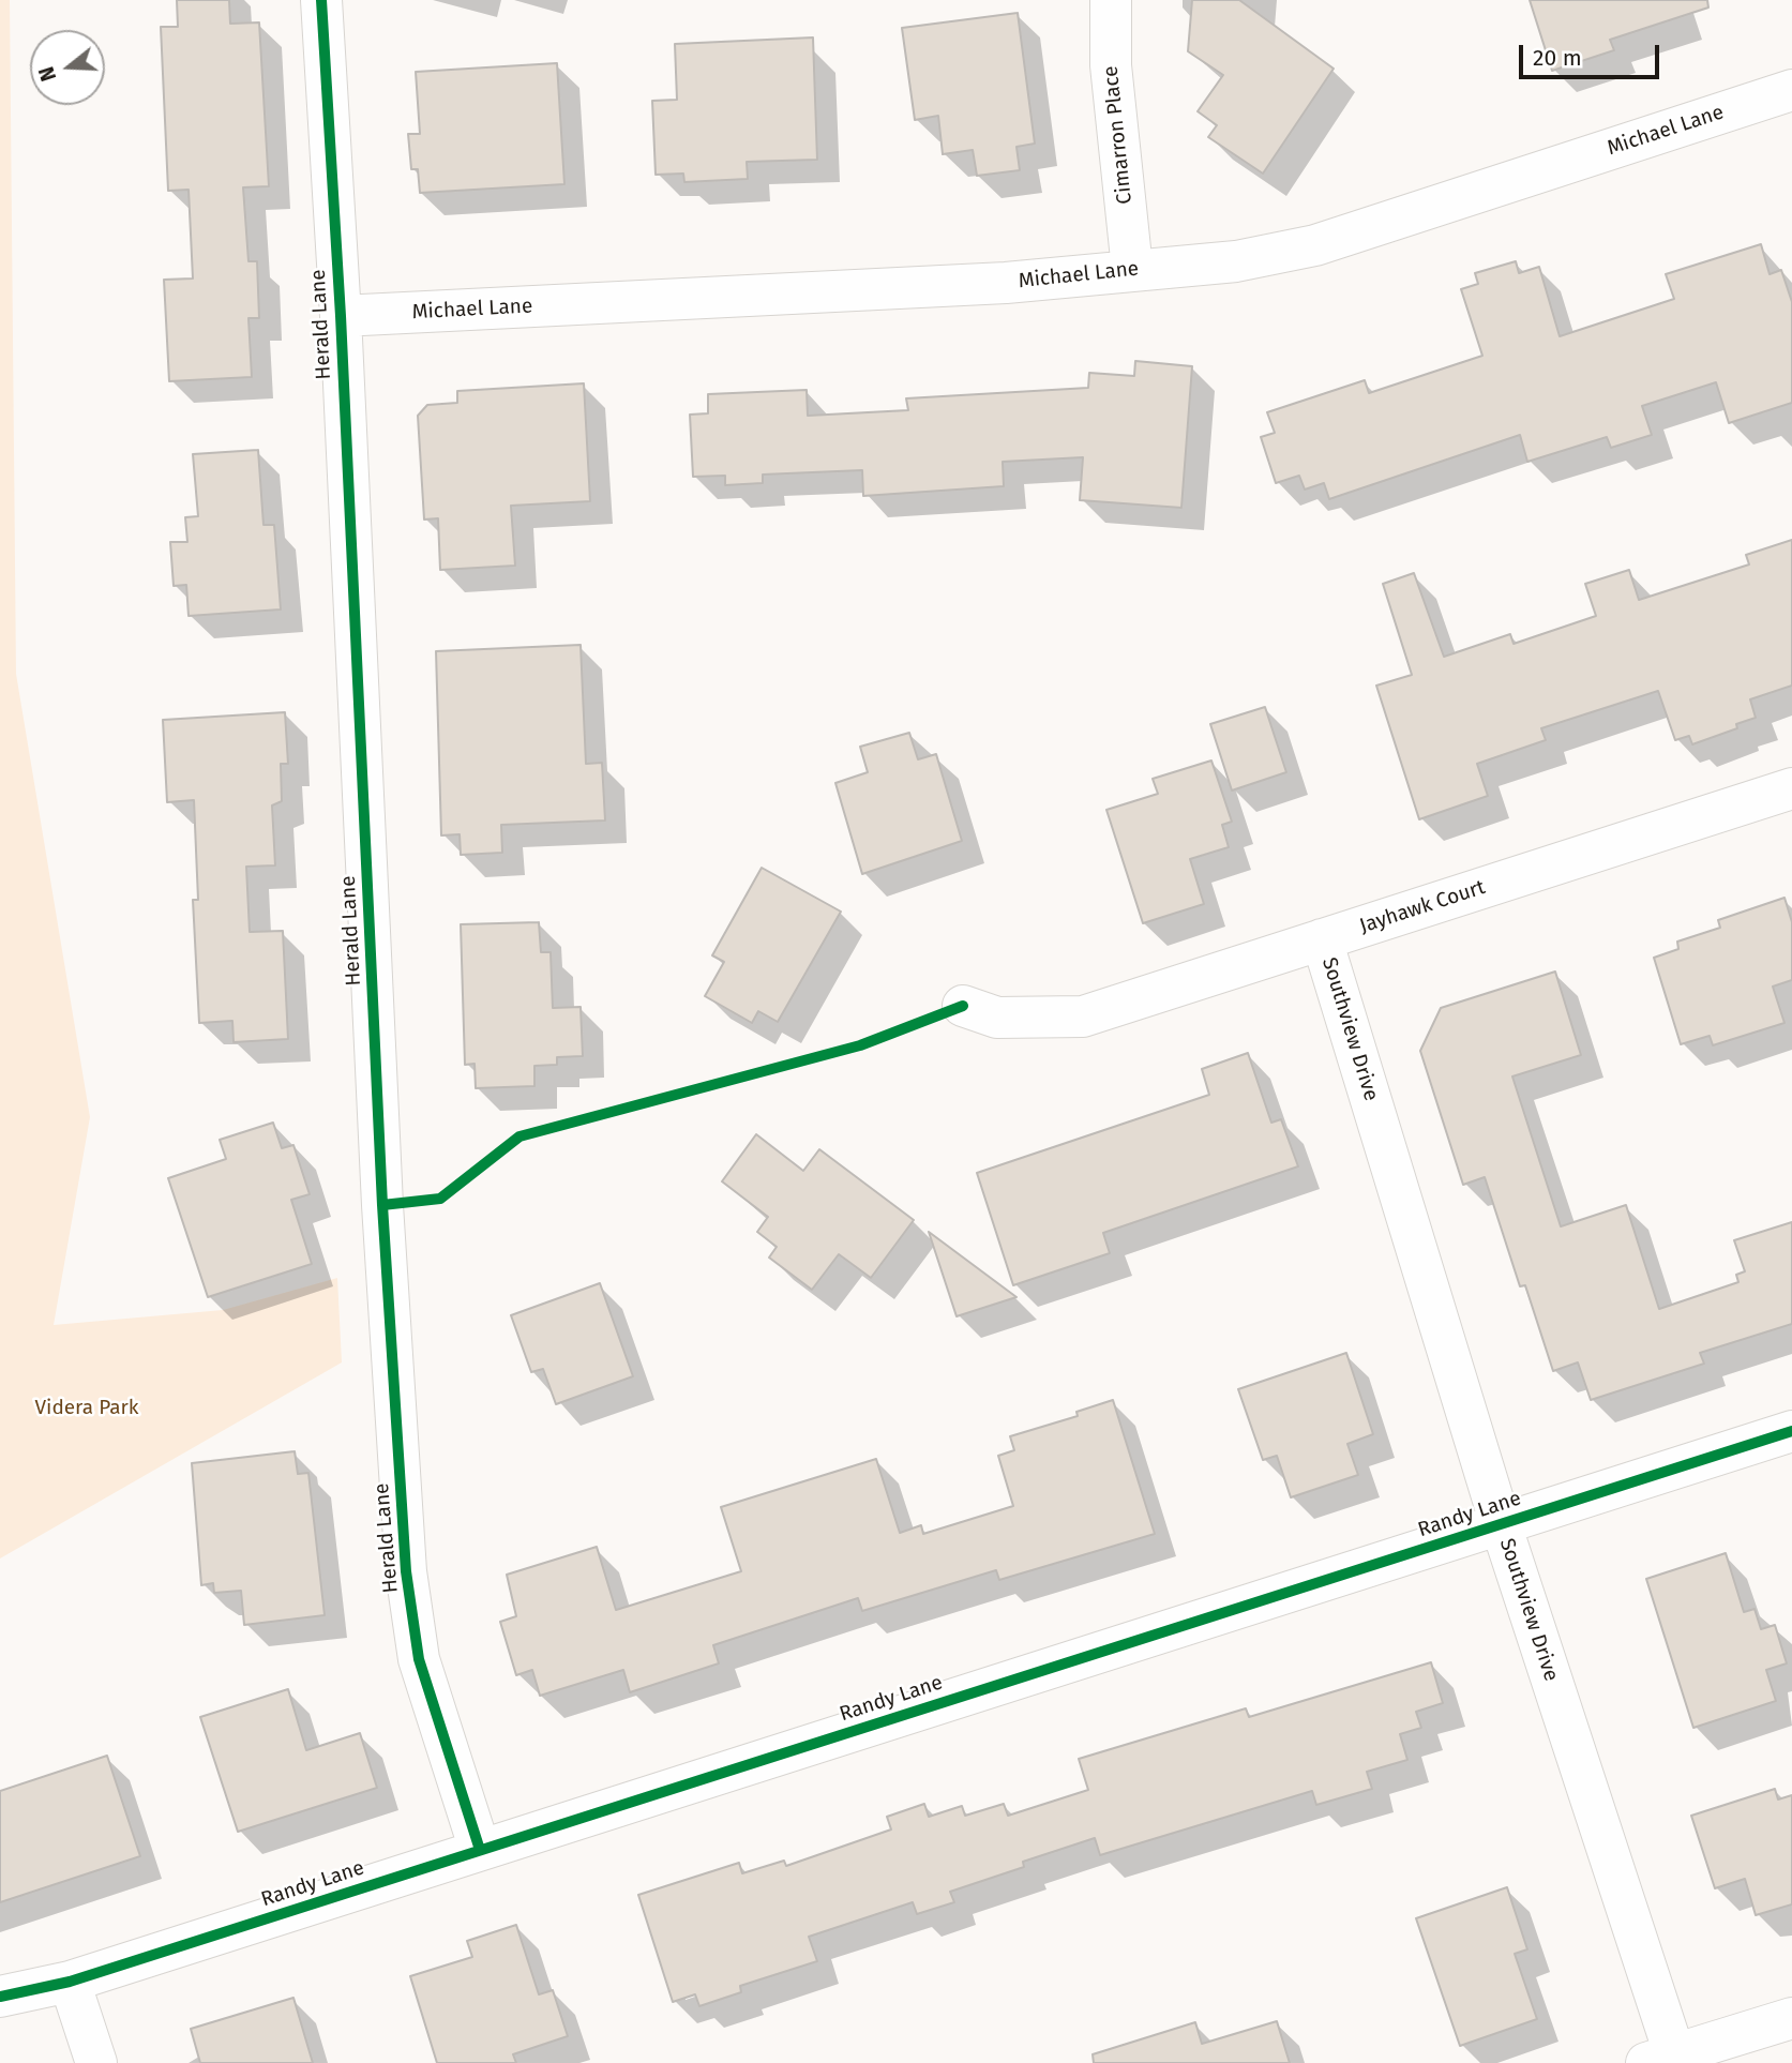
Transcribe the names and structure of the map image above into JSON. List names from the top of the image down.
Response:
{
  "streets": {
    "street": [
      "Michael Lane",
      "Cimarron Place",
      "Herald Lane",
      "Jayhawk Court",
      "Southview Drive",
      "Randy Lane"
    ]
  },
  "crossings": [
    ["Michael Lane", "Cimarron Place"],
    ["Michael Lane", "Herald Lane"],
    ["Herald Lane", "Randy Lane"],
    ["Jayhawk Court", "Southview Drive"],
    ["Southview Drive", "Randy Lane"]
  ],
  "parks": ["Videra Park"],
  "scale_bar": "20 m",
  "north": "left"
}
